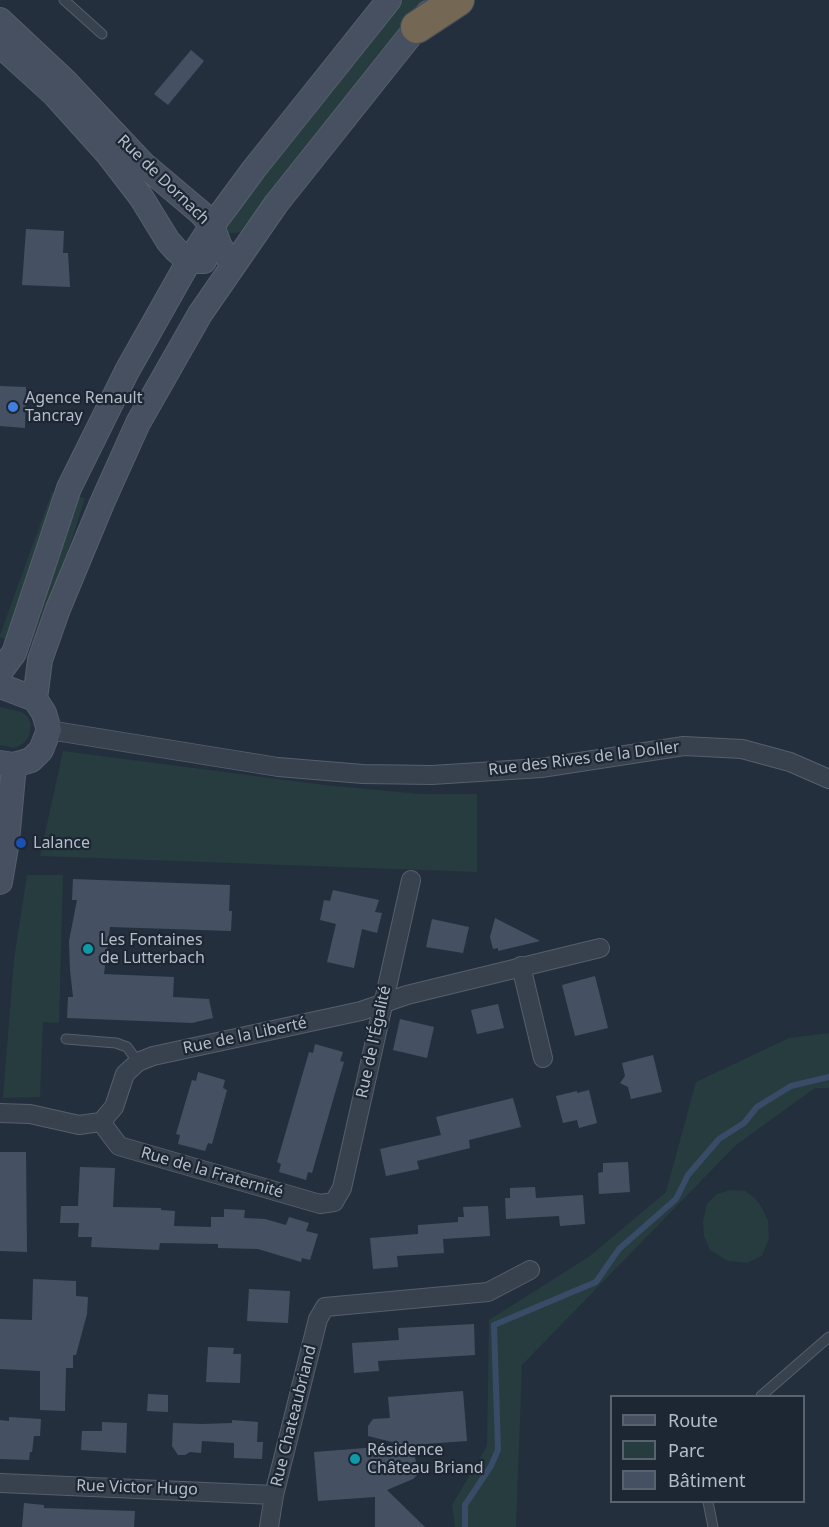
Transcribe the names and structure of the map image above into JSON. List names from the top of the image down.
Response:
{
  "streets": {
    "main road": ["Rue de Dornach"],
    "street": [
      "Rue des Rives de la Doller",
      "Rue de la Liberté",
      "Rue de l'Égalité",
      "Rue de la Fraternité",
      "Rue Chateaubriand",
      "Rue Victor Hugo"
    ]
  },
  "crossings": [
    ["Rue de la Liberté", "Rue de l'Égalité"],
    ["Rue de l'Égalité", "Rue de la Fraternité"],
    ["Rue Chateaubriand", "Rue Victor Hugo"]
  ],
  "places": [
    "Agence Renault Tancray",
    "Lalance",
    "Les Fontaines de Lutterbach",
    "Résidence Château Briand"
  ],
  "legend": ["Route", "Parc", "Bâtiment"]
}
